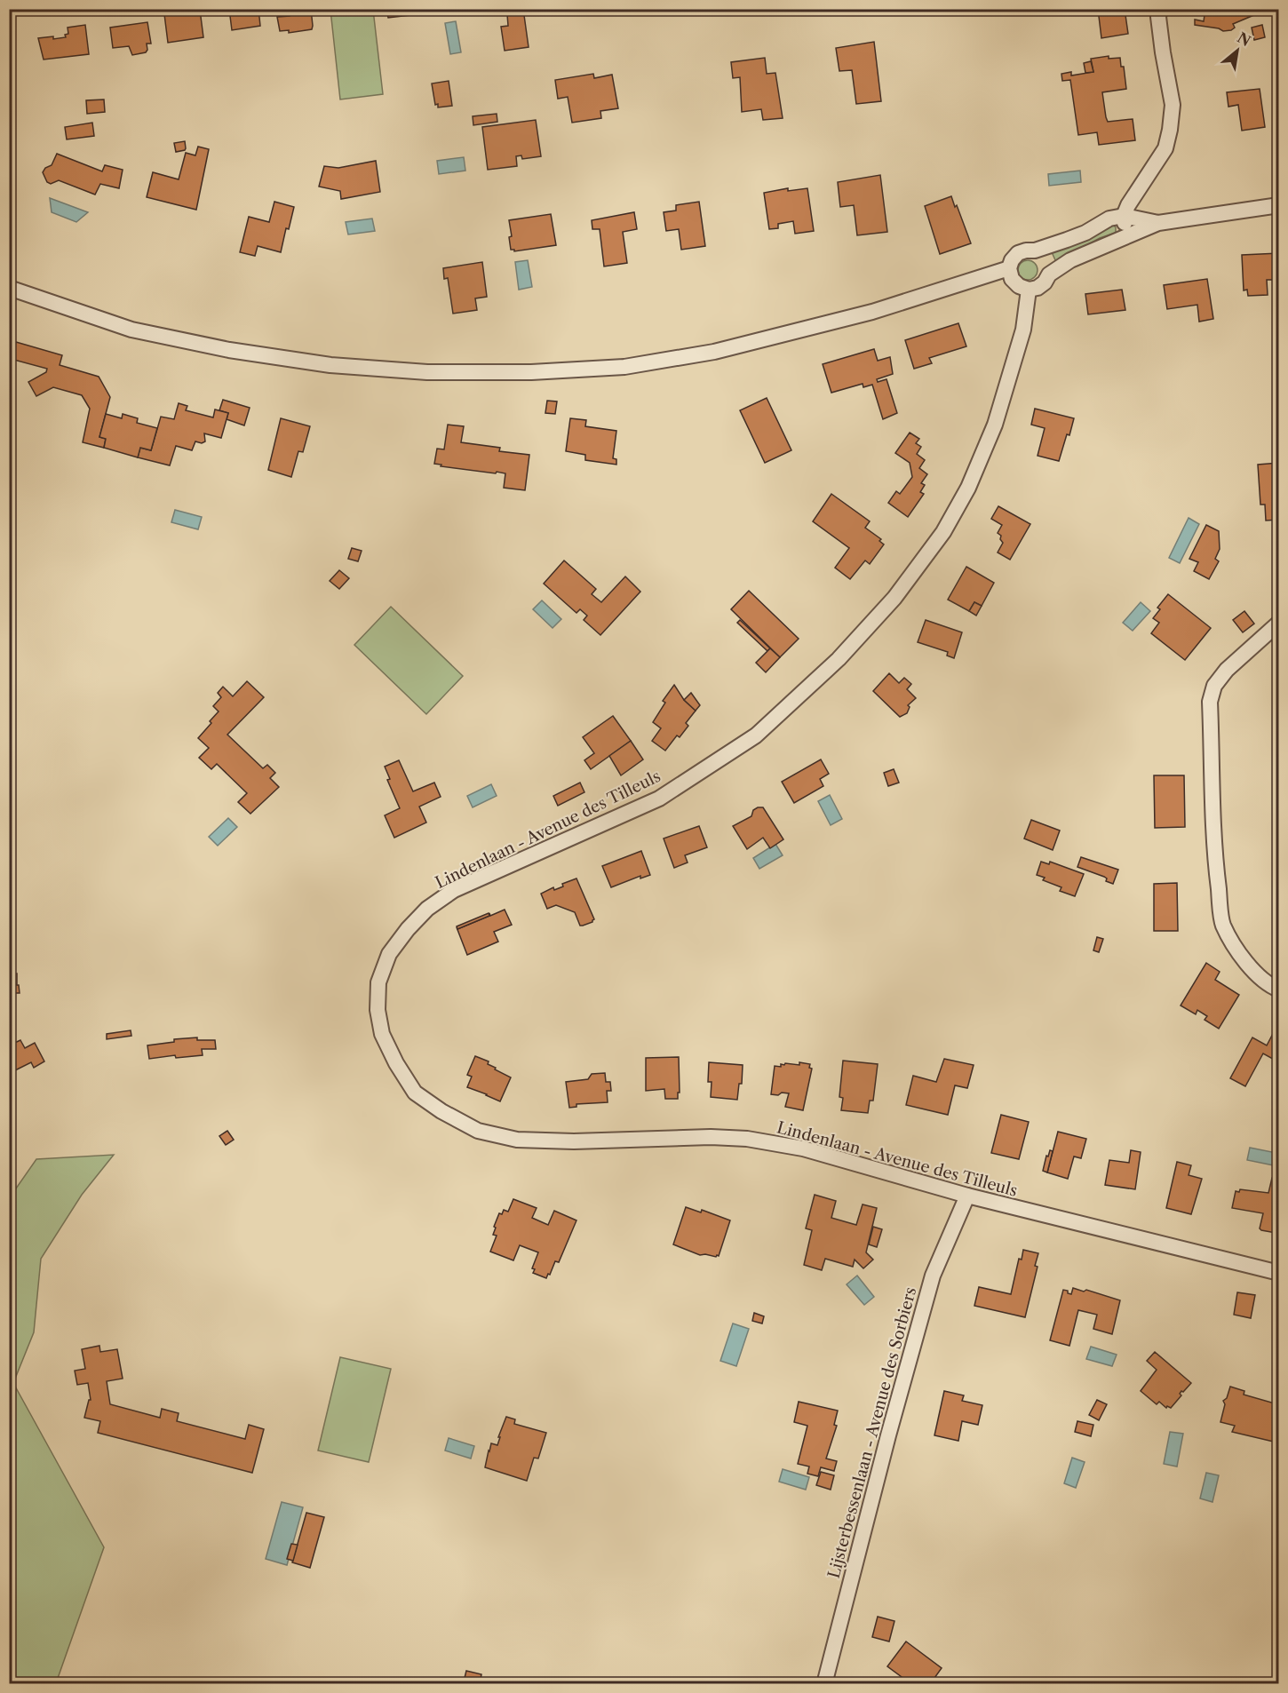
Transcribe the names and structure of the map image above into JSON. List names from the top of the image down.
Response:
{
  "streets": {
    "street": ["Lindenlaan - Avenue des Tilleuls", "Lijsterbessenlaan - Avenue des Sorbiers"]
  },
  "crossings": [
    ["Lindenlaan - Avenue des Tilleuls", "Lijsterbessenlaan - Avenue des Sorbiers"]
  ],
  "north": "top right"
}
